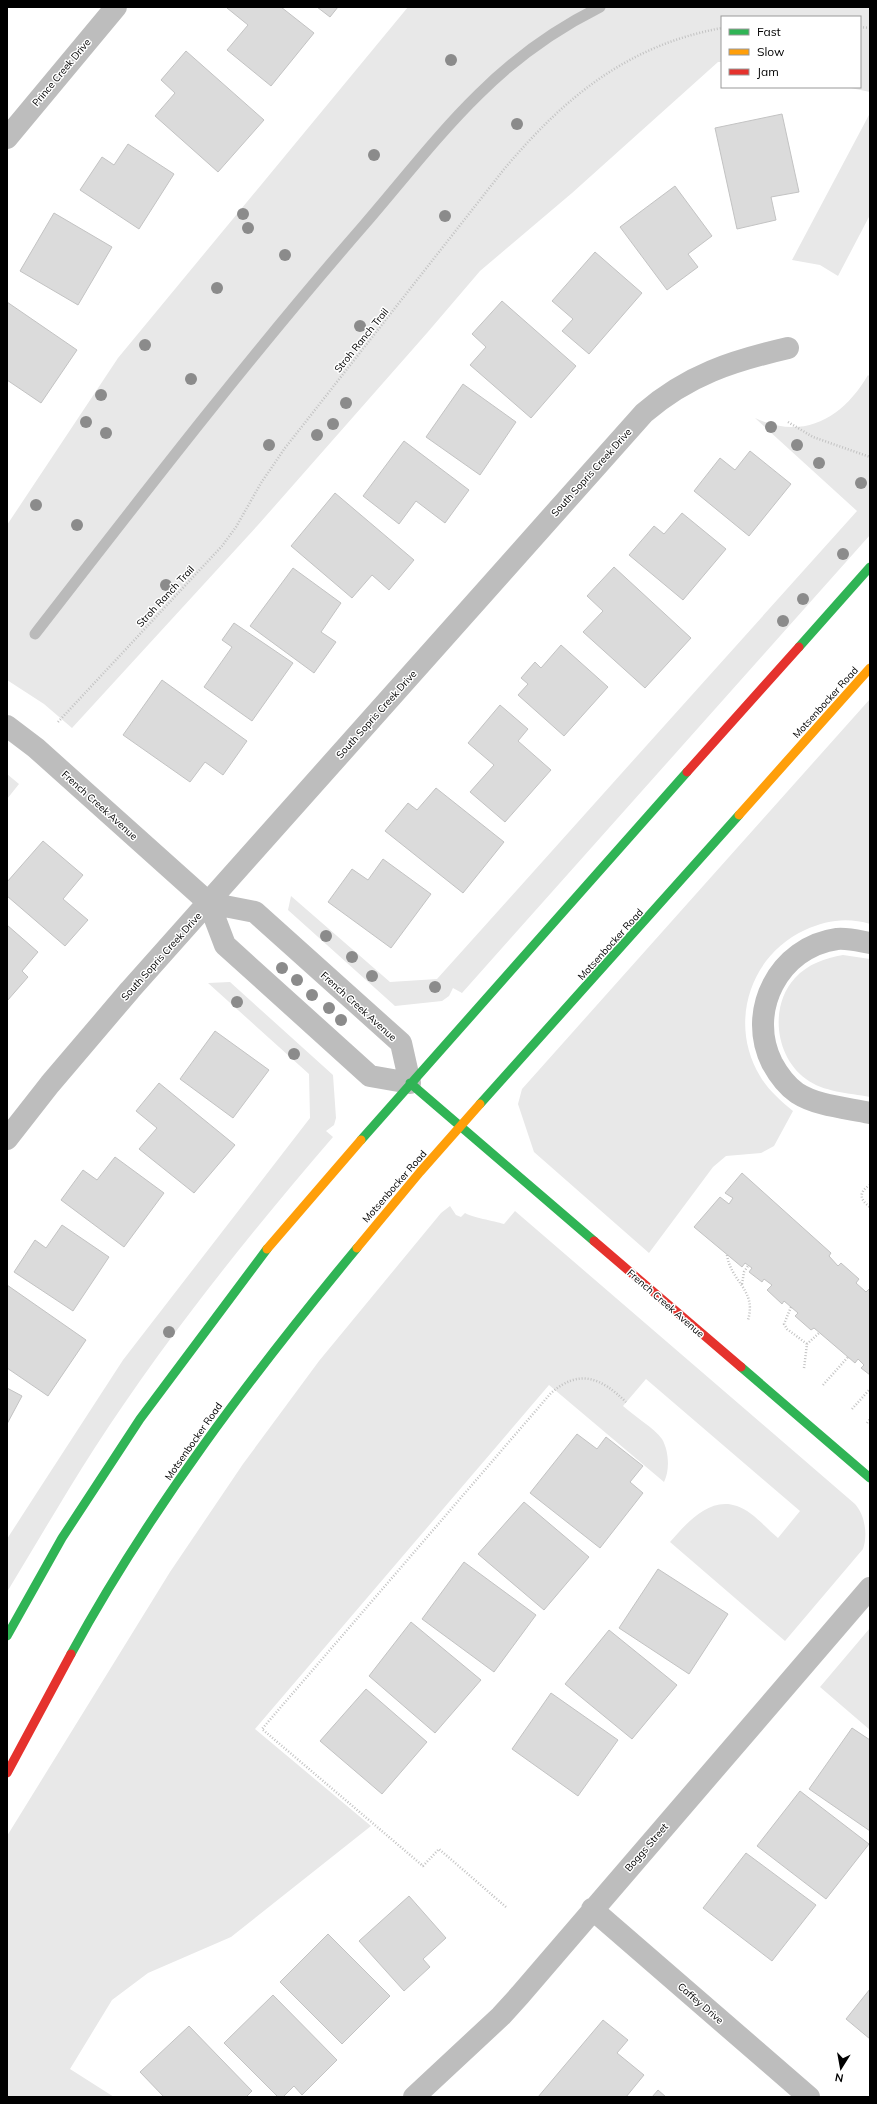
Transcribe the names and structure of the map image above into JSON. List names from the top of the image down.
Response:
{
  "streets": {
    "main road": ["Motsenbocker Road", "French Creek Avenue"],
    "street": [
      "Prince Creek Drive",
      "South Sopris Creek Drive",
      "Boggs Street",
      "Caffey Drive"
    ],
    "path": ["Stroh Ranch Trail"]
  },
  "crossings": [
    ["South Sopris Creek Drive", "French Creek Avenue"],
    ["Motsenbocker Road", "French Creek Avenue"],
    ["Boggs Street", "Caffey Drive"]
  ],
  "legend": ["Fast", "Slow", "Jam"],
  "north": "bottom"
}
